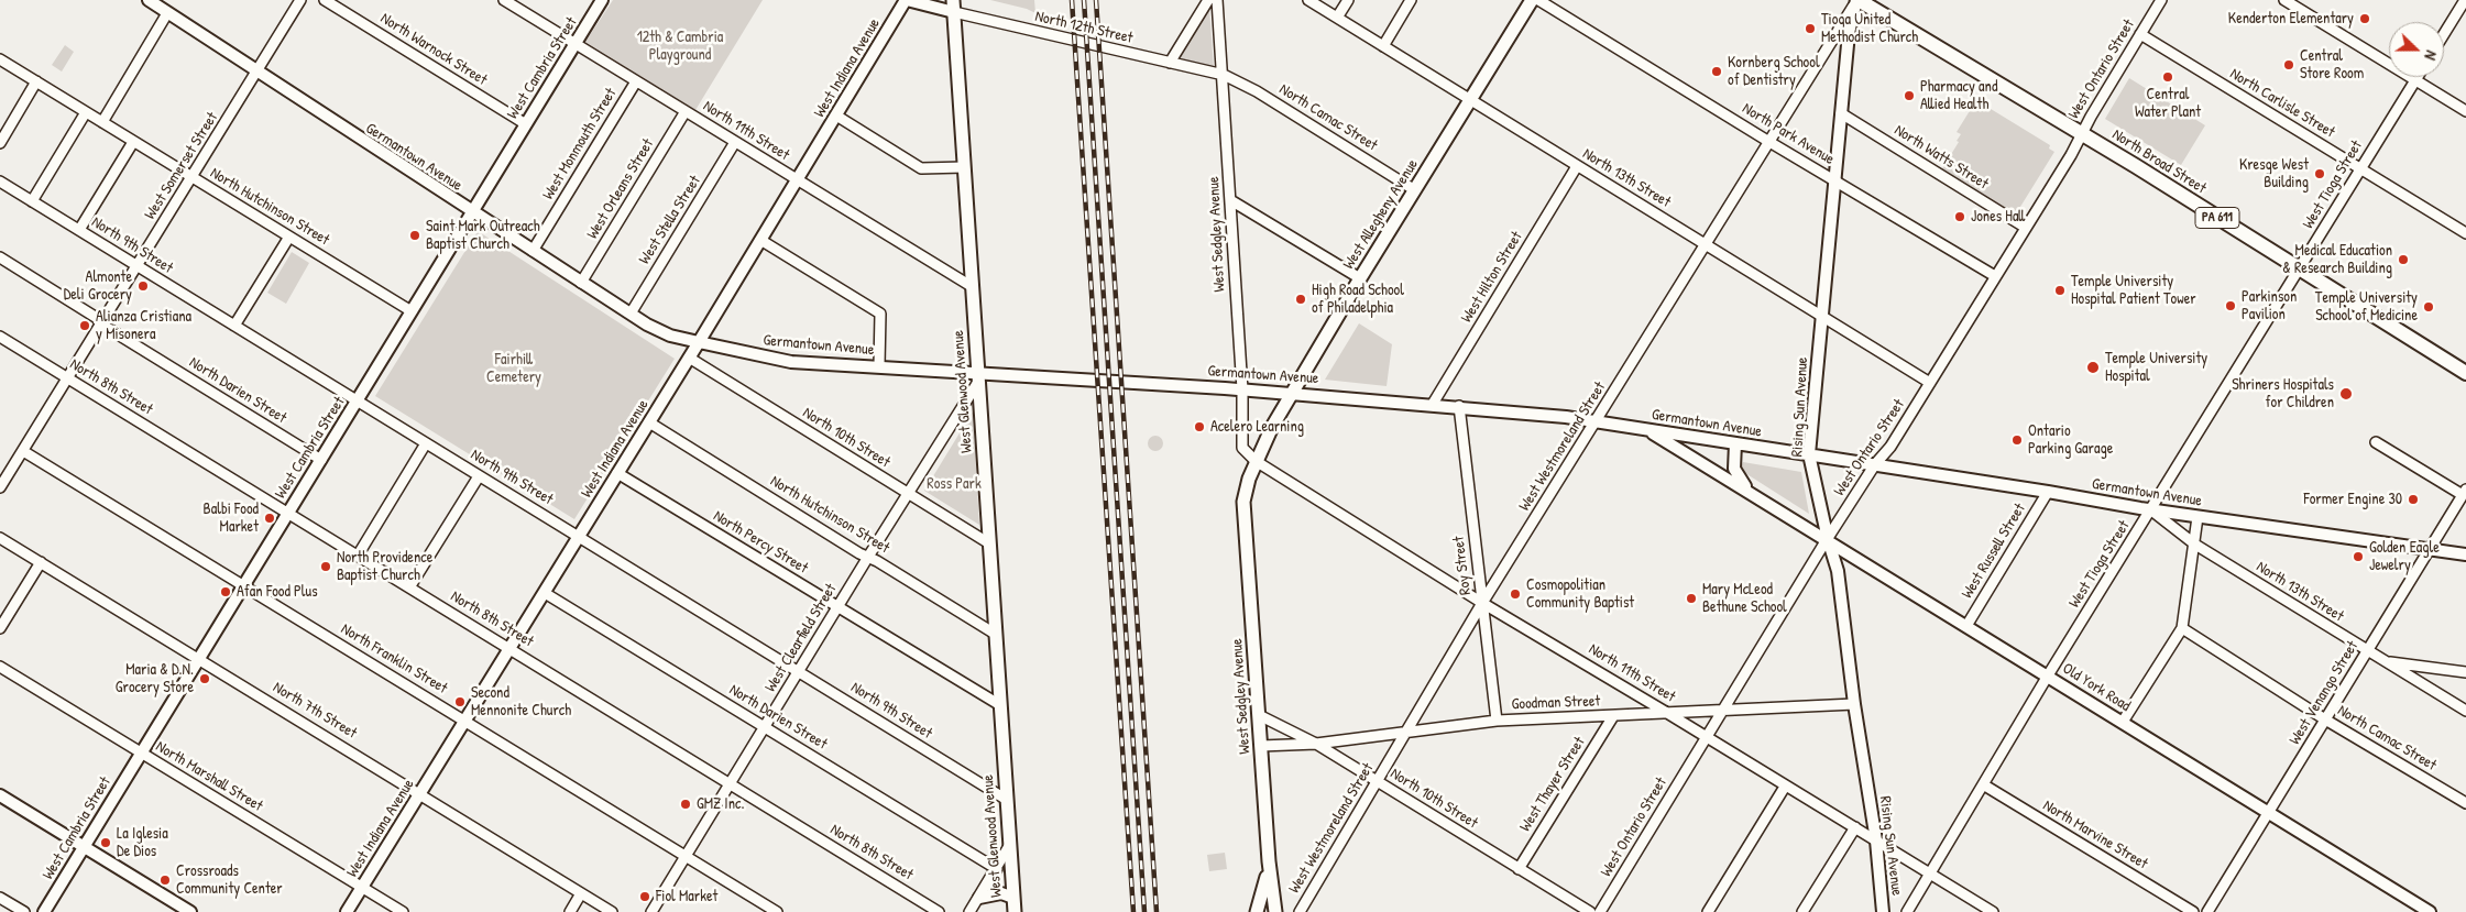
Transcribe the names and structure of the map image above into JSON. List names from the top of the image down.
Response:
{
  "streets": {
    "main road": [
      "North Broad Street",
      "West Allegheny Avenue",
      "PA 611",
      "West Sedgley Avenue",
      "West Glenwood Avenue"
    ],
    "street": [
      "North 12th Street",
      "North Warnock Street",
      "West Cambria Street",
      "West Indiana Avenue",
      "West Ontario Street",
      "North Carlisle Street",
      "North Camac Street",
      "North 11th Street",
      "North Park Avenue",
      "West Monmouth Street",
      "Germantown Avenue",
      "North Watts Street",
      "West Somerset Street",
      "North 13th Street",
      "West Tioga Street",
      "West Orleans Street",
      "North Hutchinson Street",
      "West Stella Street",
      "North 9th Street",
      "West Hilton Street",
      "North 8th Street",
      "North Darien Street",
      "Rising Sun Avenue",
      "North 10th Street",
      "West Westmoreland Street",
      "North Percy Street",
      "West Russell Street",
      "Roy Street",
      "West Clearfield Street",
      "North Franklin Street",
      "Old York Road",
      "West Venango Street",
      "Goodman Street",
      "North 7th Street",
      "North Marshall Street",
      "West Thayer Street",
      "North Marvine Street"
    ]
  },
  "crossings": [
    ["North 12th Street", "West Indiana Avenue"],
    ["North 12th Street", "North Camac Street"],
    ["North 12th Street", "West Sedgley Avenue"],
    ["North 12th Street", "West Glenwood Avenue"],
    ["North Warnock Street", "West Cambria Street"],
    ["West Cambria Street", "North 11th Street"],
    ["West Cambria Street", "Germantown Avenue"],
    ["West Cambria Street", "North Hutchinson Street"],
    ["West Cambria Street", "North 9th Street"],
    ["West Cambria Street", "North 8th Street"],
    ["West Cambria Street", "North Darien Street"],
    ["West Cambria Street", "North Franklin Street"],
    ["West Cambria Street", "North 7th Street"],
    ["West Cambria Street", "North Marshall Street"],
    ["West Indiana Avenue", "North 11th Street"],
    ["West Indiana Avenue", "Germantown Avenue"],
    ["West Indiana Avenue", "North Hutchinson Street"],
    ["West Indiana Avenue", "North 9th Street"],
    ["West Indiana Avenue", "North 8th Street"],
    ["West Indiana Avenue", "North Darien Street"],
    ["West Indiana Avenue", "North 10th Street"],
    ["West Indiana Avenue", "North Percy Street"],
    ["West Indiana Avenue", "North Franklin Street"],
    ["West Indiana Avenue", "North 7th Street"],
    ["West Indiana Avenue", "North Marshall Street"],
    ["West Ontario Street", "North Carlisle Street"],
    ["West Ontario Street", "North 11th Street"],
    ["West Ontario Street", "North Park Avenue"],
    ["West Ontario Street", "Germantown Avenue"],
    ["West Ontario Street", "North Watts Street"],
    ["West Ontario Street", "North Broad Street"],
    ["West Ontario Street", "North 13th Street"],
    ["West Ontario Street", "Rising Sun Avenue"],
    ["West Ontario Street", "Old York Road"],
    ["West Ontario Street", "Goodman Street"],
    ["North Carlisle Street", "West Tioga Street"],
    ["North Camac Street", "West Allegheny Avenue"],
    ["North Camac Street", "West Sedgley Avenue"],
    ["North Camac Street", "West Venango Street"],
    ["North 11th Street", "West Monmouth Street"],
    ["North 11th Street", "West Tioga Street"],
    ["North 11th Street", "West Orleans Street"],
    ["North 11th Street", "West Allegheny Avenue"],
    ["North 11th Street", "West Stella Street"],
    ["North 11th Street", "West Sedgley Avenue"],
    ["North 11th Street", "West Glenwood Avenue"],
    ["North 11th Street", "Rising Sun Avenue"],
    ["North 11th Street", "West Westmoreland Street"],
    ["North 11th Street", "Roy Street"],
    ["North 11th Street", "Goodman Street"],
    ["North Park Avenue", "Rising Sun Avenue"],
    ["North Park Avenue", "West Westmoreland Street"],
    ["West Monmouth Street", "Germantown Avenue"],
    ["Germantown Avenue", "West Somerset Street"],
    ["Germantown Avenue", "North 13th Street"],
    ["Germantown Avenue", "West Tioga Street"],
    ["Germantown Avenue", "West Orleans Street"],
    ["Germantown Avenue", "West Allegheny Avenue"],
    ["Germantown Avenue", "West Stella Street"],
    ["Germantown Avenue", "West Sedgley Avenue"],
    ["Germantown Avenue", "West Hilton Street"],
    ["Germantown Avenue", "West Glenwood Avenue"],
    ["Germantown Avenue", "Rising Sun Avenue"],
    ["Germantown Avenue", "West Westmoreland Street"],
    ["Germantown Avenue", "West Russell Street"],
    ["Germantown Avenue", "Roy Street"],
    ["Germantown Avenue", "West Clearfield Street"],
    ["Germantown Avenue", "Old York Road"],
    ["Germantown Avenue", "West Venango Street"],
    ["North Watts Street", "Rising Sun Avenue"],
    ["North Broad Street", "West Tioga Street"],
    ["North Broad Street", "Rising Sun Avenue"],
    ["North Broad Street", "West Westmoreland Street"],
    ["West Somerset Street", "North Hutchinson Street"],
    ["West Somerset Street", "North 9th Street"],
    ["West Somerset Street", "North 8th Street"],
    ["West Somerset Street", "North Darien Street"],
    ["West Somerset Street", "North Franklin Street"],
    ["North 13th Street", "West Tioga Street"],
    ["North 13th Street", "West Allegheny Avenue"],
    ["North 13th Street", "West Hilton Street"],
    ["North 13th Street", "Rising Sun Avenue"],
    ["North 13th Street", "West Westmoreland Street"],
    ["North 13th Street", "West Venango Street"],
    ["West Tioga Street", "Old York Road"],
    ["West Tioga Street", "North Marvine Street"],
    ["North Hutchinson Street", "West Glenwood Avenue"],
    ["North Hutchinson Street", "West Clearfield Street"],
    ["West Allegheny Avenue", "West Sedgley Avenue"],
    ["West Sedgley Avenue", "North 10th Street"],
    ["West Sedgley Avenue", "Goodman Street"],
    ["North 9th Street", "West Glenwood Avenue"],
    ["North 9th Street", "West Clearfield Street"],
    ["North 8th Street", "West Clearfield Street"],
    ["North Darien Street", "West Clearfield Street"],
    ["West Glenwood Avenue", "North 10th Street"],
    ["West Glenwood Avenue", "North Percy Street"],
    ["West Glenwood Avenue", "West Clearfield Street"],
    ["Rising Sun Avenue", "West Westmoreland Street"],
    ["Rising Sun Avenue", "Old York Road"],
    ["Rising Sun Avenue", "Goodman Street"],
    ["North 10th Street", "West Westmoreland Street"],
    ["North 10th Street", "West Clearfield Street"],
    ["North 10th Street", "Goodman Street"],
    ["North 10th Street", "West Thayer Street"],
    ["West Westmoreland Street", "Roy Street"],
    ["West Westmoreland Street", "Goodman Street"],
    ["North Percy Street", "West Clearfield Street"],
    ["West Russell Street", "Old York Road"],
    ["Roy Street", "Goodman Street"],
    ["West Clearfield Street", "North Franklin Street"],
    ["Old York Road", "West Venango Street"],
    ["Goodman Street", "West Thayer Street"]
  ],
  "parks": ["12th & Cambria Playground", "Fairhill Cemetery", "Ross Park"],
  "places": [
    "Kenderton Elementary",
    "Tioga United Methodist Church",
    "Central Store Room",
    "Kornberg School of Dentistry",
    "Central Water Plant",
    "Pharmacy and Allied Health",
    "Kresge West Building",
    "Jones Hall",
    "Saint Mark Outreach Baptist Church",
    "Medical Education & Research Building",
    "Almonte Deli Grocery",
    "Temple University Hospital Patient Tower",
    "High Road School of Philadelphia",
    "Parkinson Pavilion",
    "Temple University School of Medicine",
    "Alianza Cristiana y Misonera",
    "Temple University Hospital",
    "Shriners Hospitals for Children",
    "Acelero Learning",
    "Ontario Parking Garage",
    "Former Engine 30",
    "Balbi Food Market",
    "Golden Eagle Jewelry",
    "North Providence Baptist Church",
    "Afan Food Plus",
    "Cosmopolitian Community Baptist",
    "Mary McLeod Bethune School",
    "Maria & D.N. Grocery Store",
    "Second Mennonite Church",
    "GMZ Inc.",
    "La Iglesia De Dios",
    "Crossroads Community Center",
    "Fiol Market"
  ],
  "north": "right"
}
